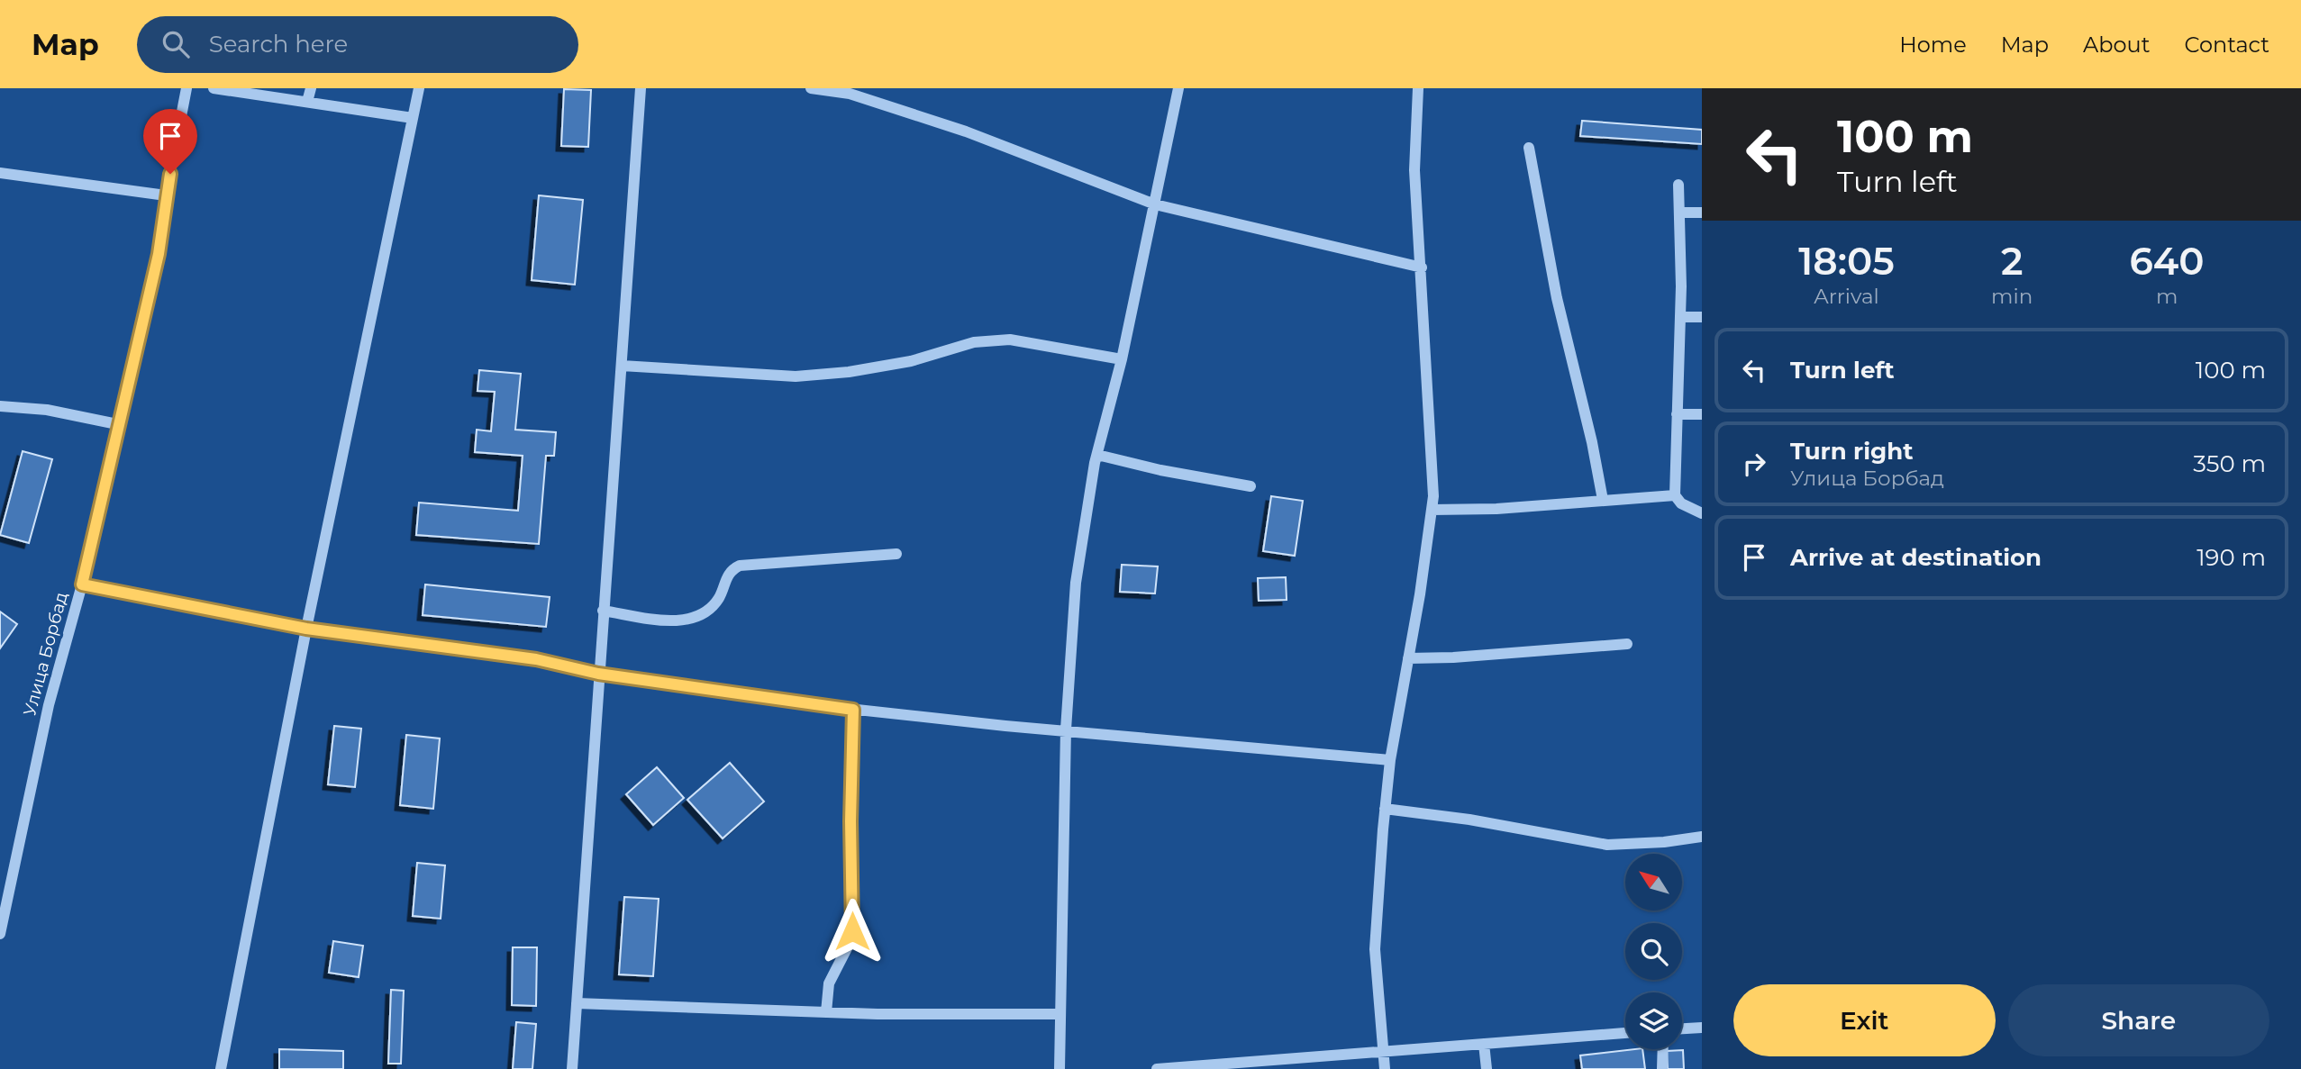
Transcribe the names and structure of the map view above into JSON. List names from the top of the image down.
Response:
{
  "streets": {
    "street": ["Улица Борбад"]
  },
  "north": "top left",
  "page": {
    "header": "Map",
    "search": "Search here",
    "nav": [
      "Home",
      "Map",
      "About",
      "Contact"
    ],
    "turn": ["100 m", "Turn left"],
    "eta": [
      "18:05",
      "Arrival",
      "2",
      "min",
      "640",
      "m"
    ],
    "list": [
      {
        "name": "Turn left",
        "value": "100 m"
      },
      {
        "name": "Turn right",
        "note": "Улица Борбад",
        "value": "350 m"
      },
      {
        "name": "Arrive at destination",
        "value": "190 m"
      }
    ],
    "buttons": ["Exit", "Share"]
  }
}
